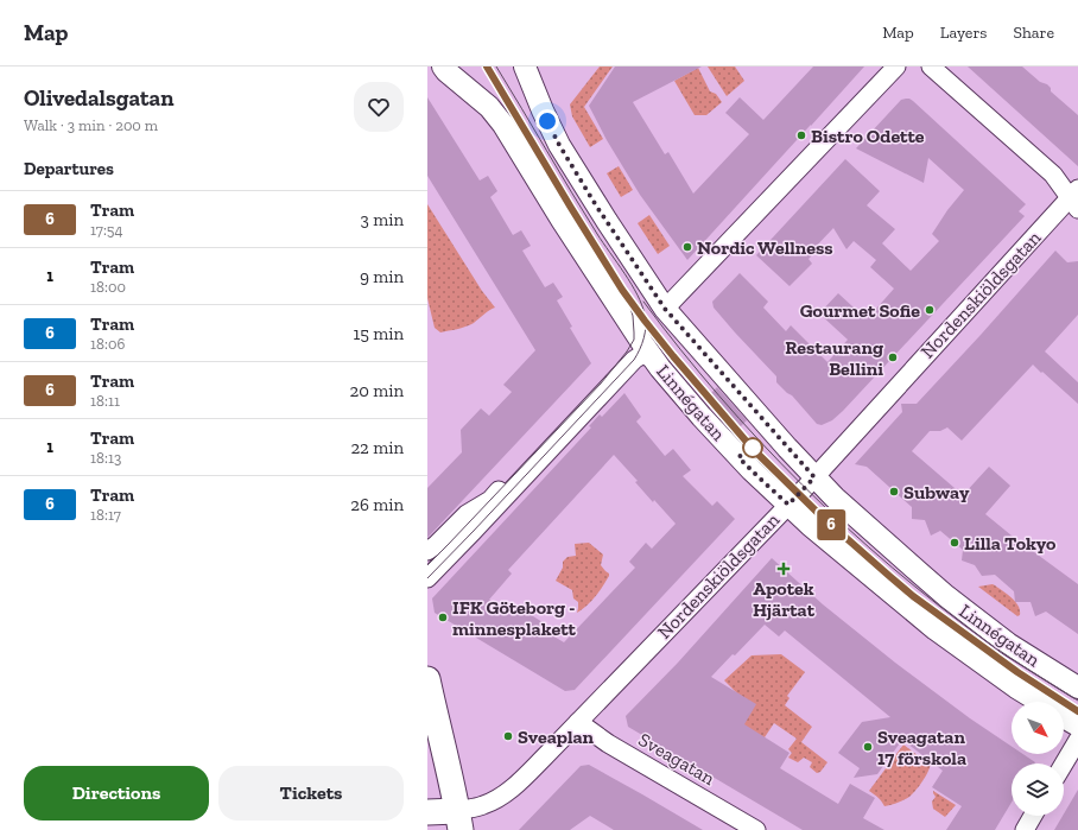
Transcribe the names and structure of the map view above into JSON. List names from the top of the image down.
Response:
{
  "streets": {
    "main road": ["Nordenskiöldsgatan"],
    "street": ["Linnégatan", "Sveagatan"]
  },
  "crossings": [
    ["Nordenskiöldsgatan", "Linnégatan"],
    ["Nordenskiöldsgatan", "Sveagatan"]
  ],
  "places": {
    "other": [
      "Bistro Odette",
      "Nordic Wellness",
      "Gourmet Sofie",
      "Restaurang Bellini",
      "Subway",
      "Lilla Tokyo",
      "IFK Göteborg - minnesplakett",
      "Sveaplan",
      "Sveagatan 17 förskola"
    ],
    "health": ["Apotek Hjärtat"]
  },
  "lines": ["tram line 6"],
  "north": "bottom right",
  "page": {
    "header": "Map",
    "nav": ["Map", "Layers", "Share"],
    "heading": [
      ["Olivedalsgatan", "Walk · 3 min · 200 m"],
      "Departures"
    ],
    "on_map": "6",
    "list": [
      {
        "mark": "6",
        "name": "Tram",
        "note": "17:54",
        "value": "3 min"
      },
      {
        "mark": "1",
        "name": "Tram",
        "note": "18:00",
        "value": "9 min"
      },
      {
        "mark": "6",
        "name": "Tram",
        "note": "18:06",
        "value": "15 min"
      },
      {
        "mark": "6",
        "name": "Tram",
        "note": "18:11",
        "value": "20 min"
      },
      {
        "mark": "1",
        "name": "Tram",
        "note": "18:13",
        "value": "22 min"
      },
      {
        "mark": "6",
        "name": "Tram",
        "note": "18:17",
        "value": "26 min"
      }
    ],
    "buttons": ["Directions", "Tickets"]
  }
}
